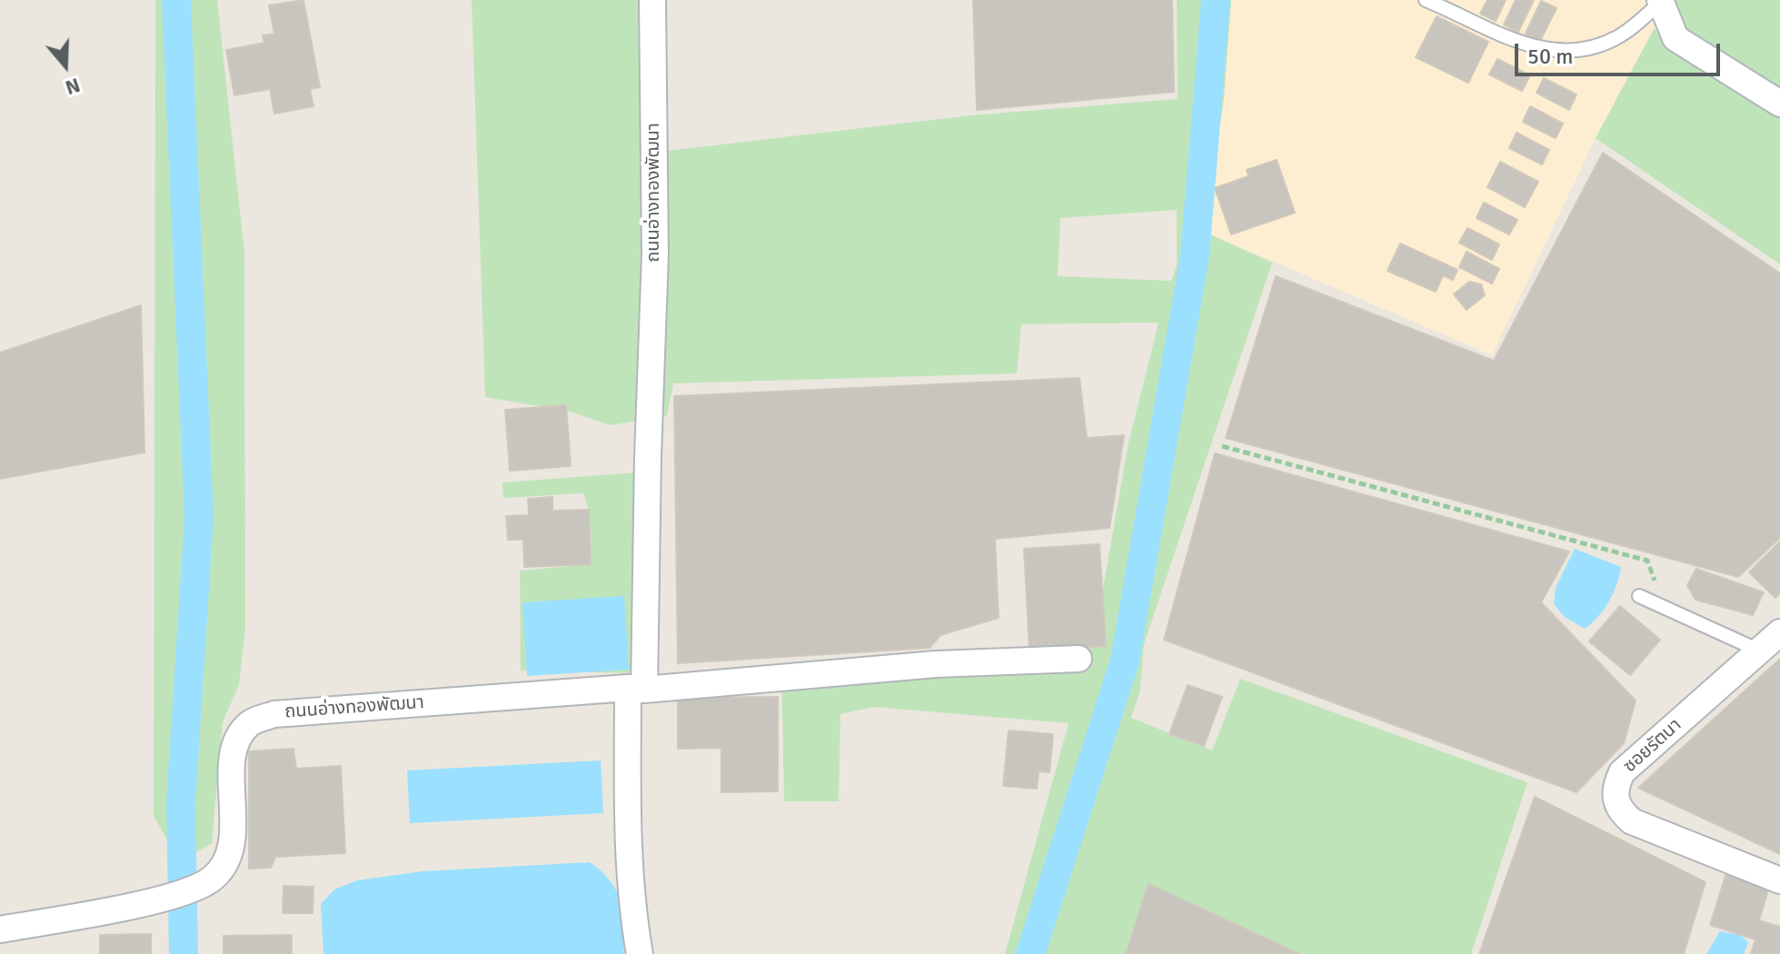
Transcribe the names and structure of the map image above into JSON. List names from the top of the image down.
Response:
{
  "streets": {
    "street": ["ถนนอ่างทองพัฒนา", "ซอยรัตนา"]
  },
  "scale_bar": "50 m",
  "north": "bottom"
}
